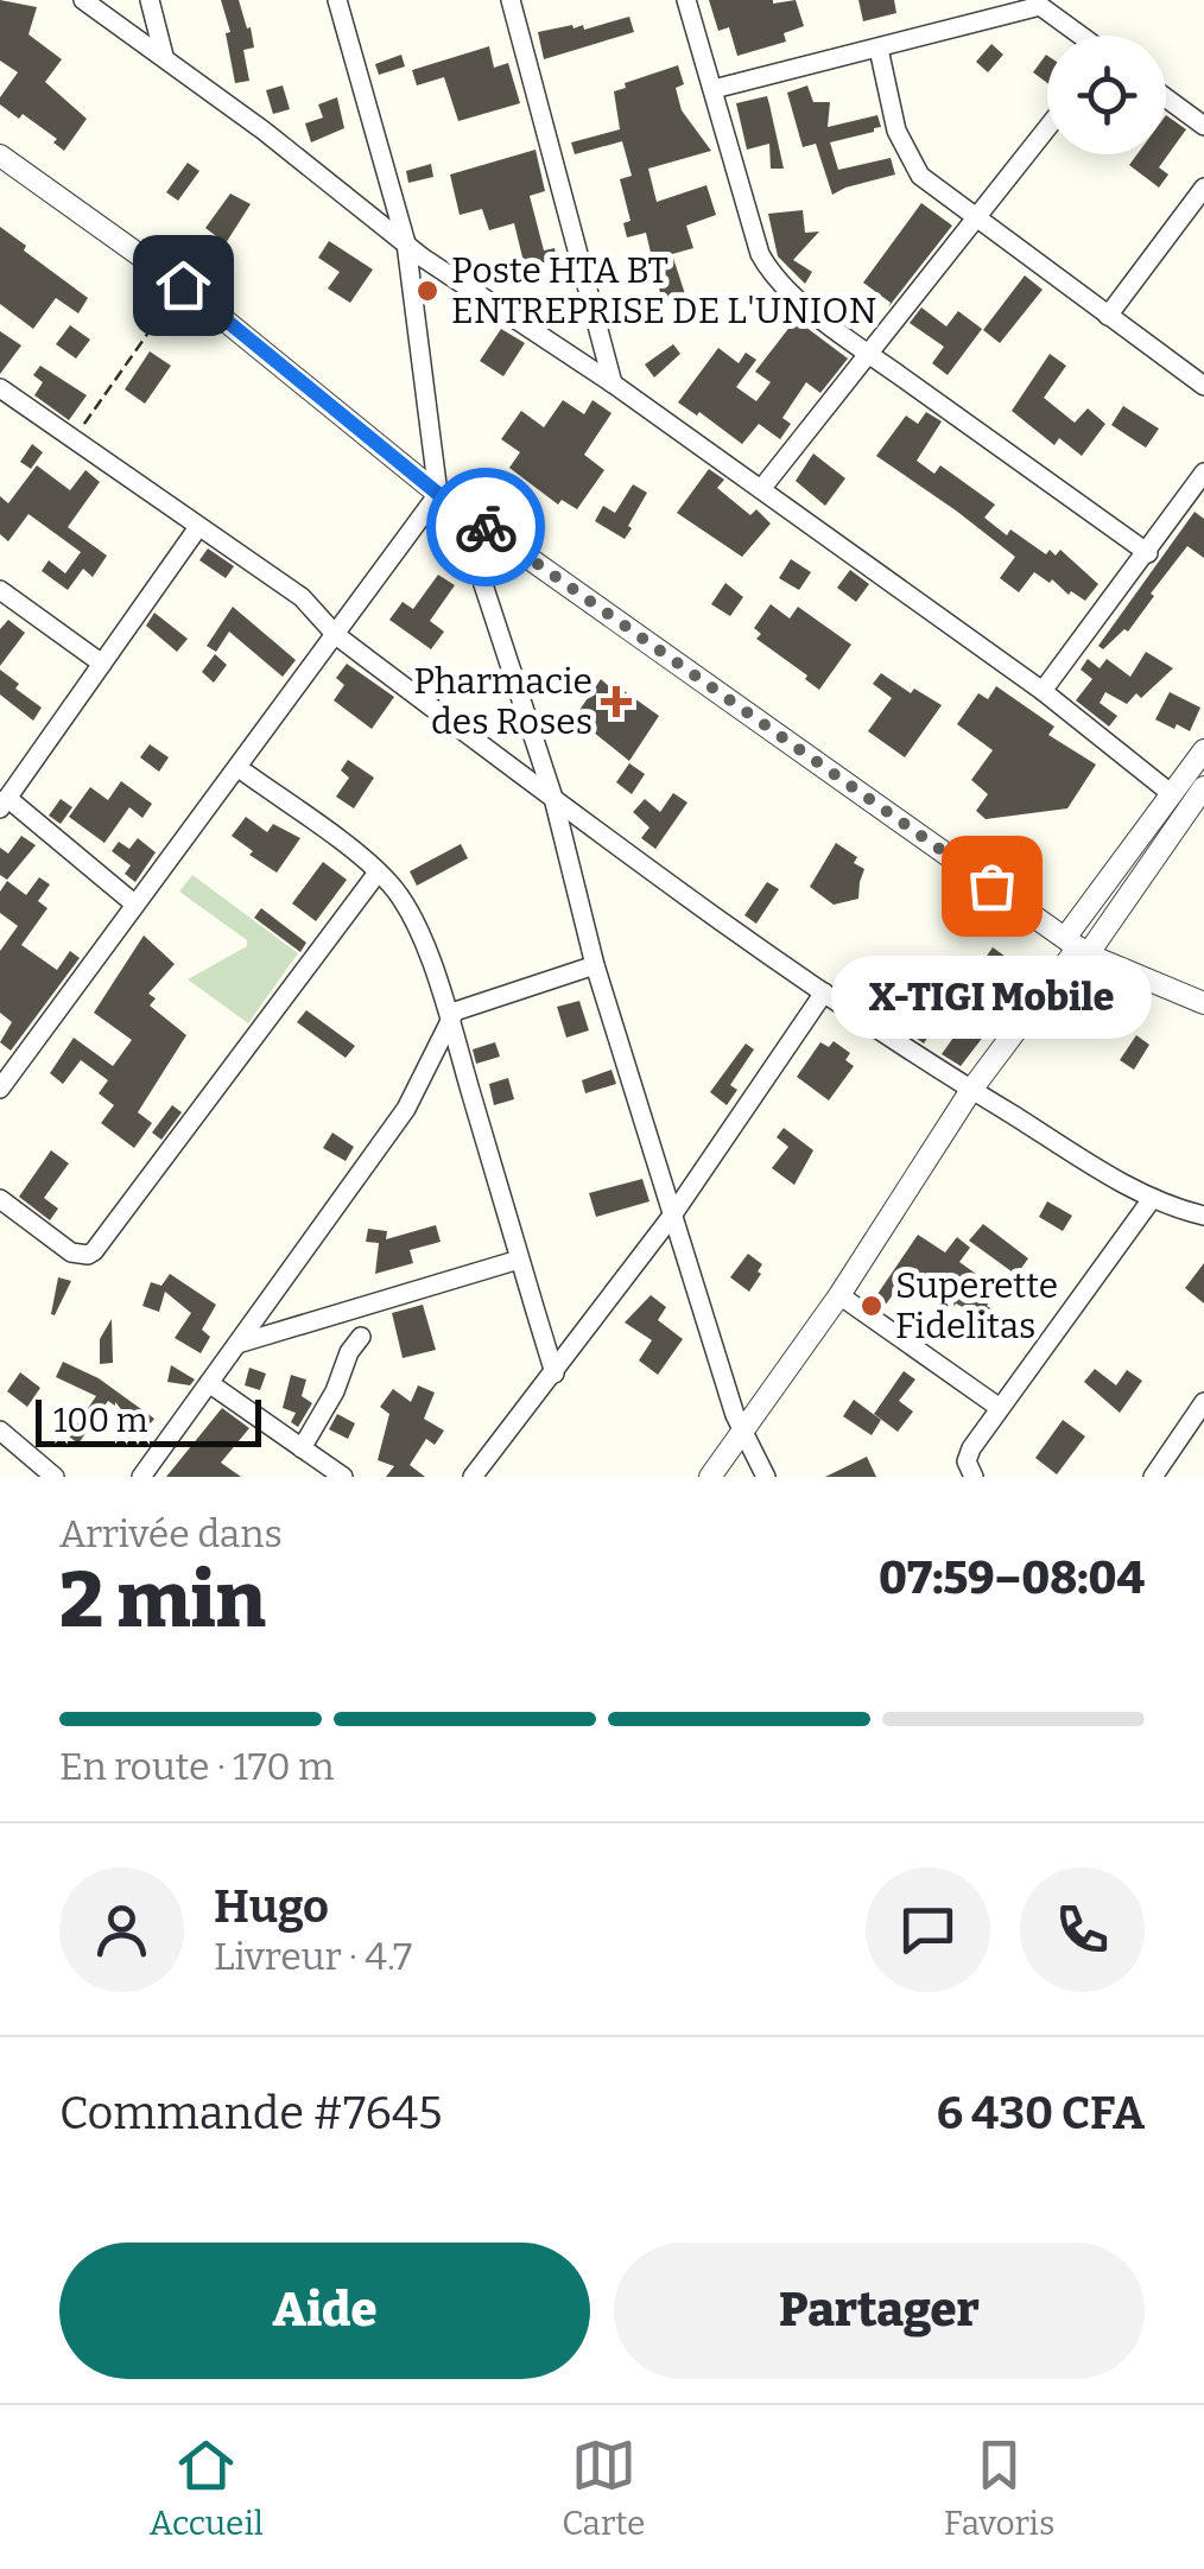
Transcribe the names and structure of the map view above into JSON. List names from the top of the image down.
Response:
{
  "places": {
    "other": ["Poste HTA BT ENTREPRISE DE L'UNION", "X-TIGI Mobile", "Superette Fidelitas"],
    "health": ["Pharmacie des Roses"]
  },
  "scale_bar": "100 m",
  "page": {
    "bubble": "X-TIGI Mobile",
    "scale": "100 m",
    "heading": ["2 min", "Arrivée dans", "07:59–08:04"],
    "panel": [
      "Hugo",
      "Livreur · 4.7",
      "Commande #7645",
      "6 430 CFA"
    ],
    "bar": "En route · 170 m",
    "buttons": ["Aide", "Partager"],
    "tabs": ["Accueil", "Carte", "Favoris"]
  }
}
